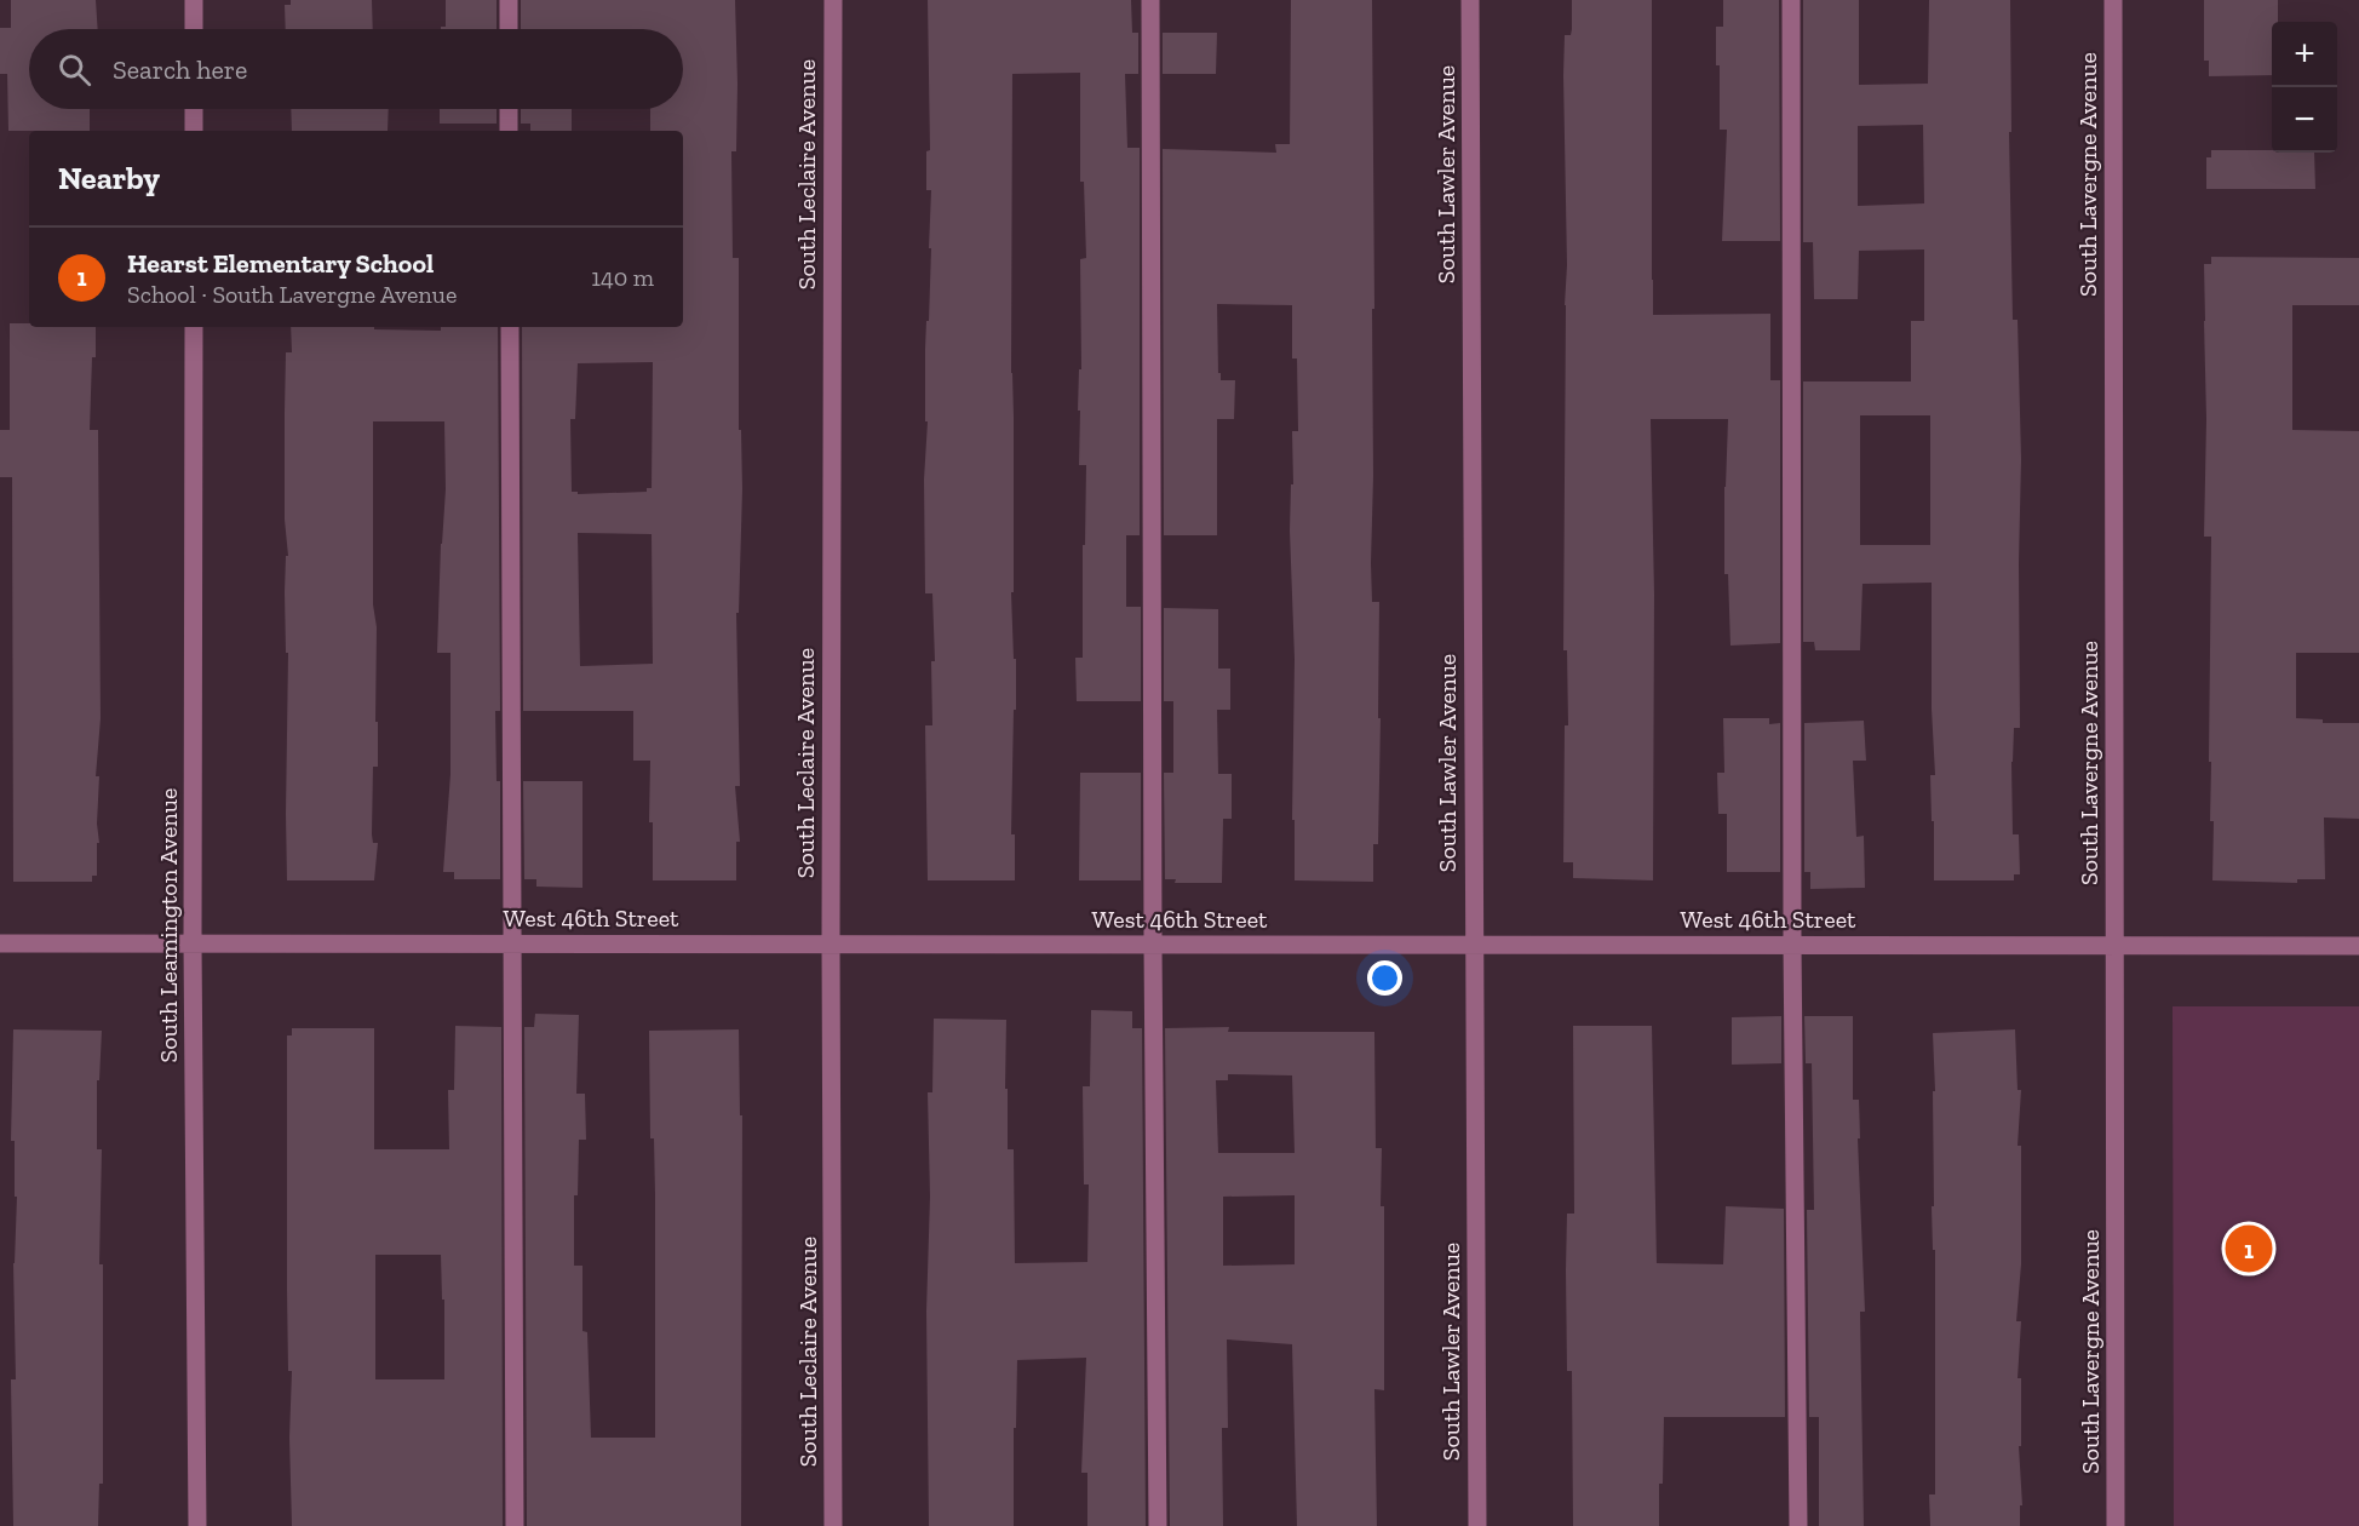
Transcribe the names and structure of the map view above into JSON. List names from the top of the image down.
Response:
{
  "streets": {
    "street": [
      "South Leclaire Avenue",
      "South Lawler Avenue",
      "South Lavergne Avenue",
      "West 46th Street",
      "South Leamington Avenue"
    ]
  },
  "crossings": [
    ["South Leclaire Avenue", "West 46th Street"],
    ["South Lawler Avenue", "West 46th Street"],
    ["South Lavergne Avenue", "West 46th Street"],
    ["West 46th Street", "South Leamington Avenue"]
  ],
  "page": {
    "map_buttons": ["+", "−"],
    "search": "Search here",
    "heading": "Nearby",
    "list": [
      {
        "mark": "1",
        "name": "Hearst Elementary School",
        "note": "School · South Lavergne Avenue",
        "value": "140 m"
      }
    ],
    "pins": "1"
  }
}
